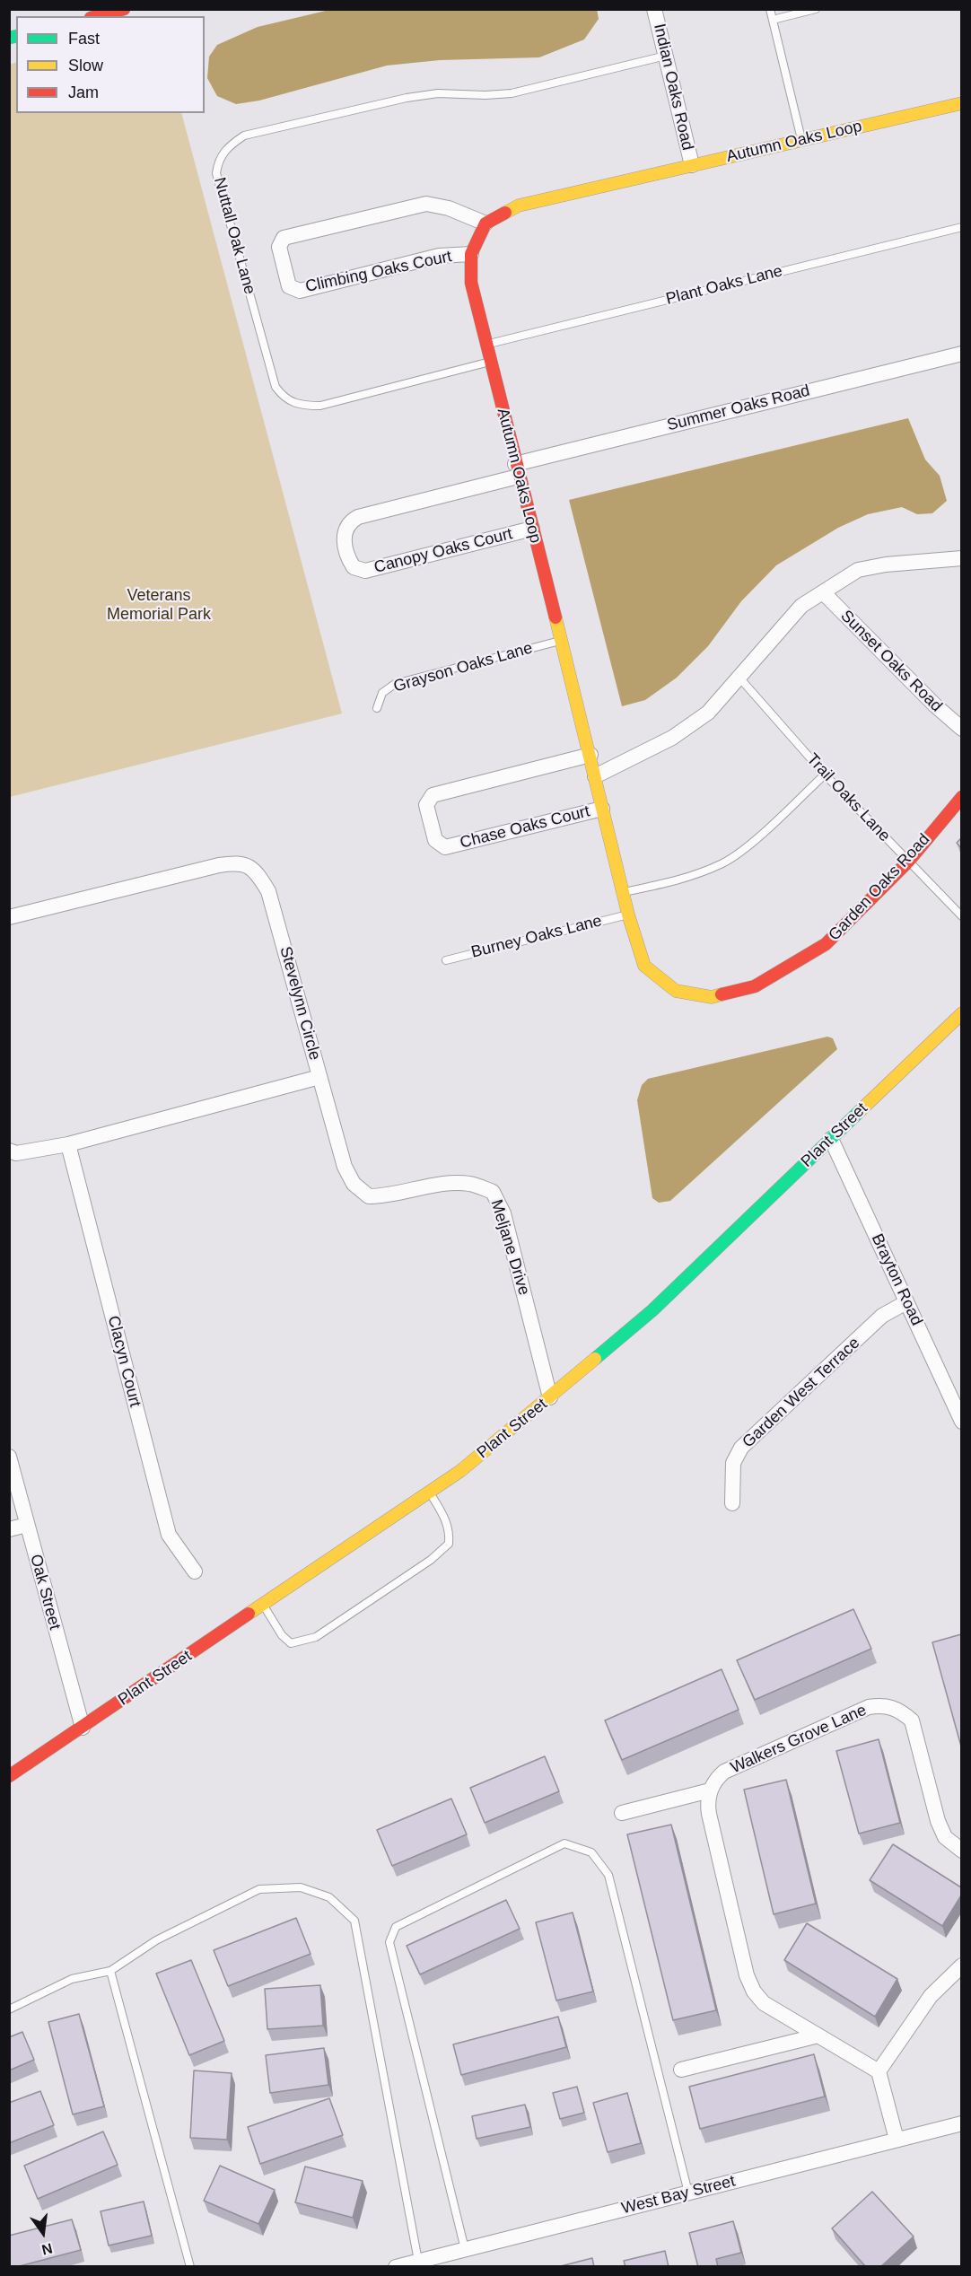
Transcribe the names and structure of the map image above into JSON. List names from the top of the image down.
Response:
{
  "streets": {
    "street": [
      "Indian Oaks Road",
      "Autumn Oaks Loop",
      "Climbing Oaks Court",
      "Summer Oaks Road",
      "Canopy Oaks Court",
      "Sunset Oaks Road",
      "Chase Oaks Court",
      "Garden Oaks Road",
      "Stevelynn Circle",
      "Plant Street",
      "Meljane Drive",
      "Brayton Road",
      "Clacyn Court",
      "Garden West Terrace",
      "Oak Street",
      "Walkers Grove Lane",
      "West Bay Street"
    ],
    "lane": [
      "Nuttall Oak Lane",
      "Plant Oaks Lane",
      "Grayson Oaks Lane",
      "Trail Oaks Lane",
      "Burney Oaks Lane"
    ]
  },
  "crossings": [
    ["Indian Oaks Road", "Autumn Oaks Loop"],
    ["Indian Oaks Road", "Nuttall Oak Lane"],
    ["Autumn Oaks Loop", "Nuttall Oak Lane"],
    ["Autumn Oaks Loop", "Climbing Oaks Court"],
    ["Autumn Oaks Loop", "Plant Oaks Lane"],
    ["Autumn Oaks Loop", "Summer Oaks Road"],
    ["Autumn Oaks Loop", "Canopy Oaks Court"],
    ["Autumn Oaks Loop", "Grayson Oaks Lane"],
    ["Autumn Oaks Loop", "Chase Oaks Court"],
    ["Autumn Oaks Loop", "Garden Oaks Road"],
    ["Summer Oaks Road", "Canopy Oaks Court"],
    ["Trail Oaks Lane", "Garden Oaks Road"],
    ["Chase Oaks Court", "Garden Oaks Road"],
    ["Garden Oaks Road", "Burney Oaks Lane"],
    ["Stevelynn Circle", "Meljane Drive"],
    ["Stevelynn Circle", "Clacyn Court"],
    ["Plant Street", "Meljane Drive"],
    ["Plant Street", "Brayton Road"],
    ["Plant Street", "Oak Street"],
    ["Brayton Road", "Garden West Terrace"]
  ],
  "parks": ["Veterans Memorial Park"],
  "legend": ["Fast", "Slow", "Jam"],
  "north": "bottom"
}
